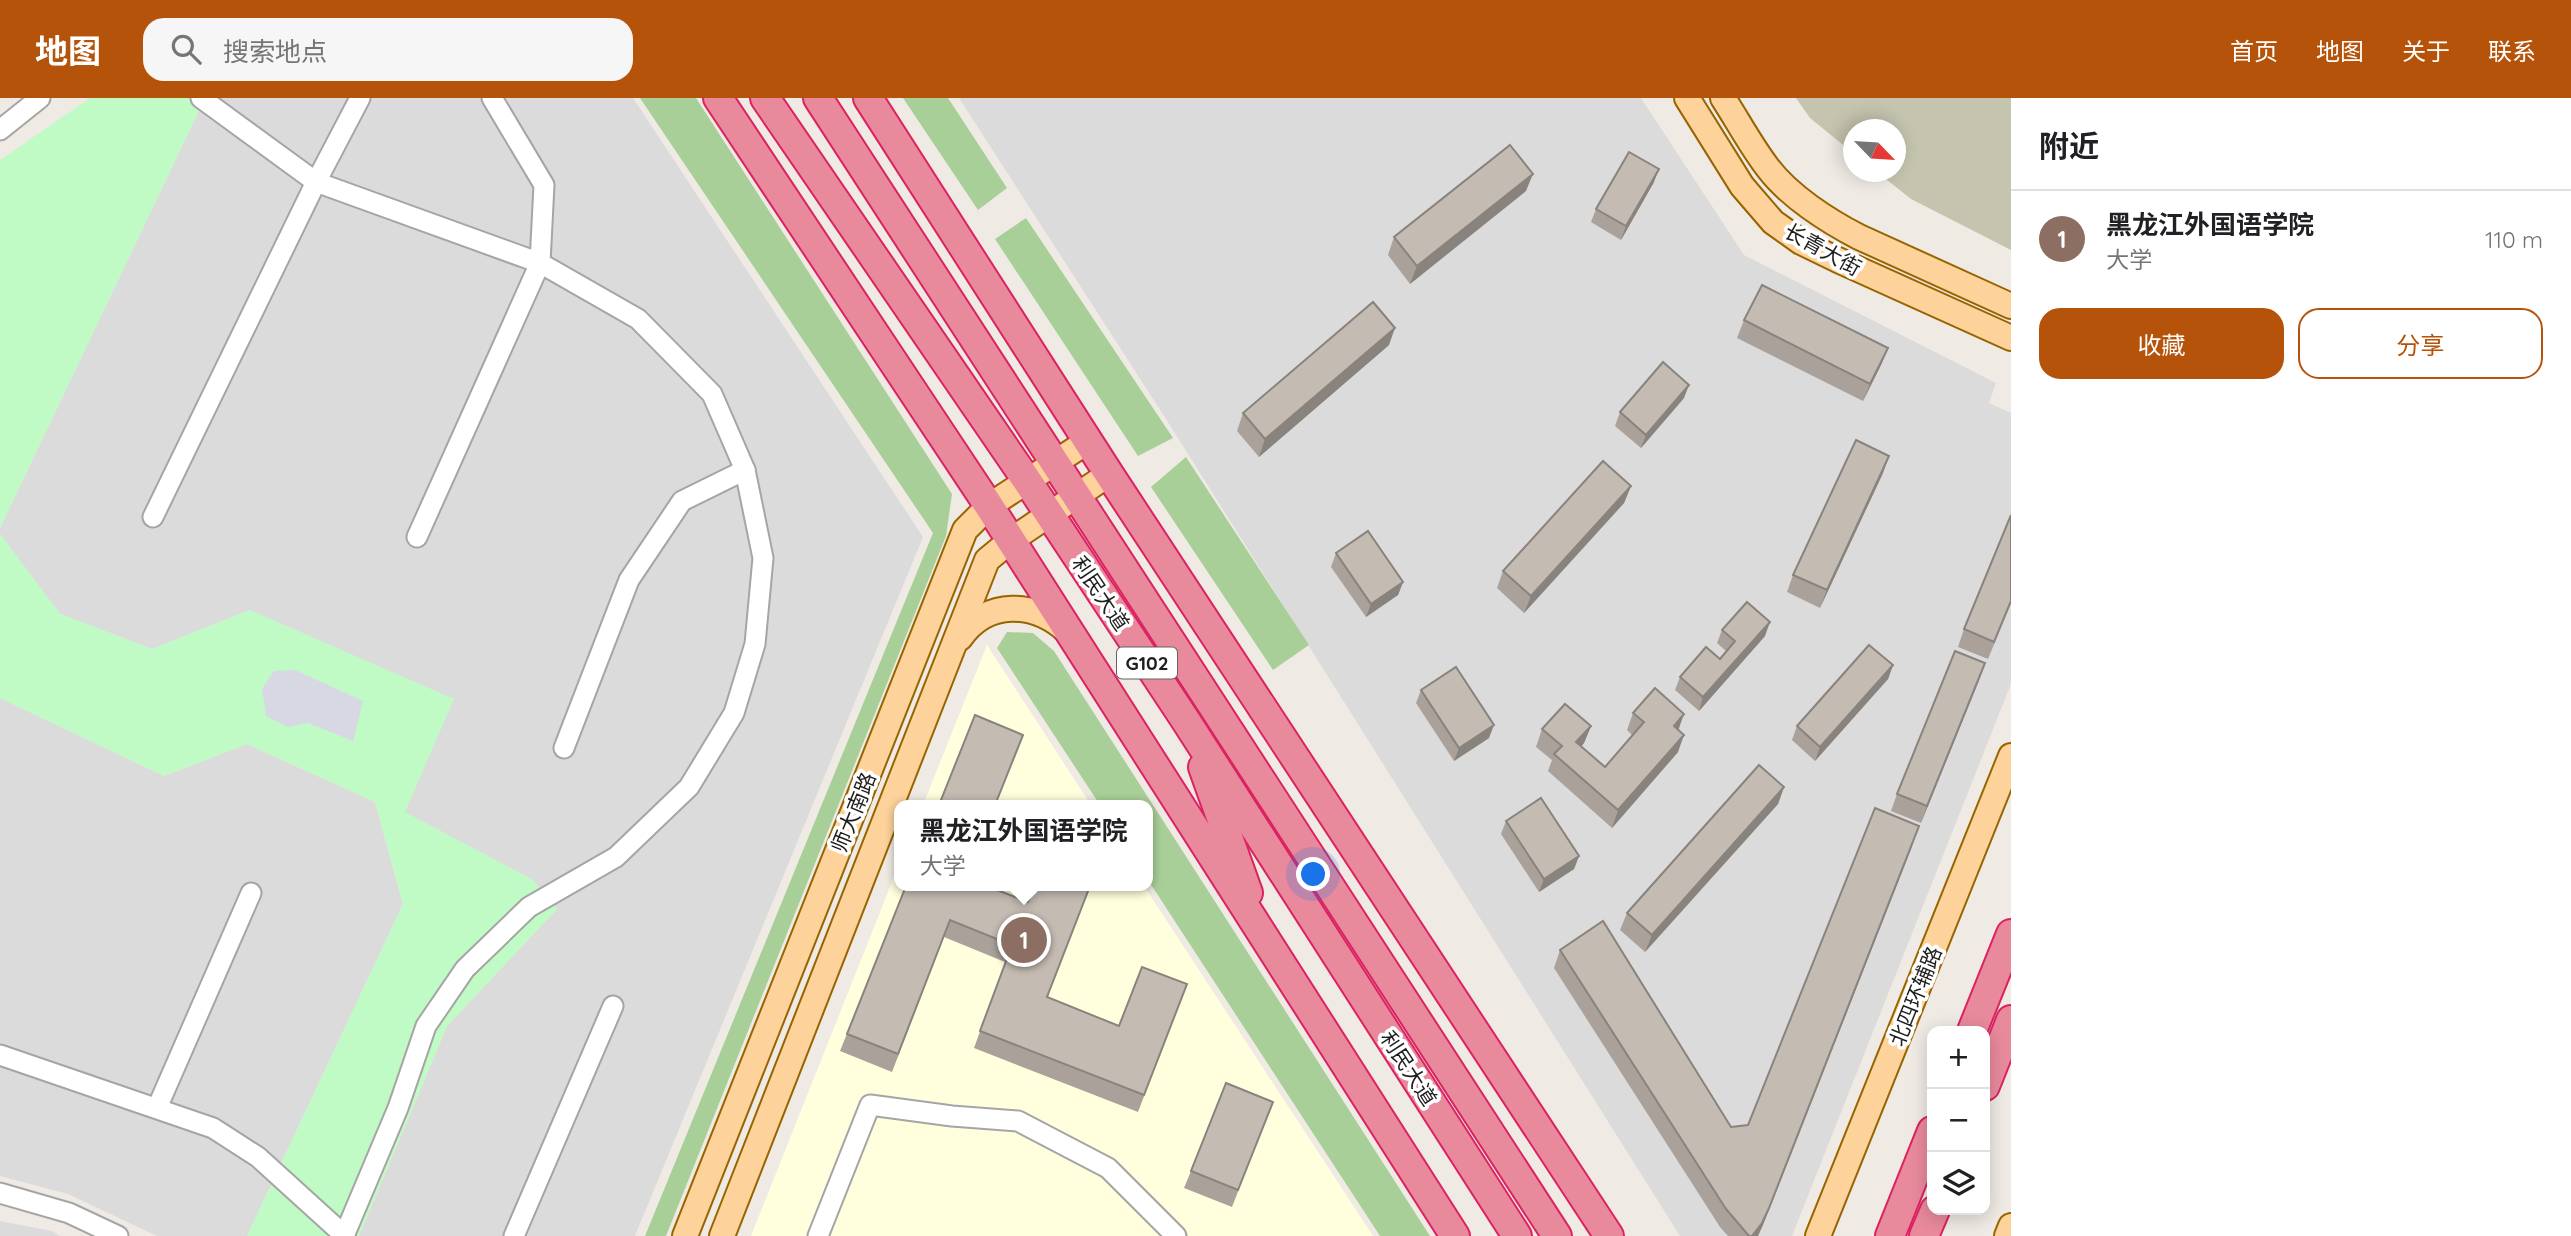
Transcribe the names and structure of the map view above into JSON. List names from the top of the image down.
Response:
{
  "streets": {
    "highway": ["利民大道", "G102"],
    "main road": ["长青大街", "师大南路", "北四环辅路"]
  },
  "crossings": [
    ["利民大道", "师大南路"]
  ],
  "north": "bottom right",
  "page": {
    "header": "地图",
    "search": "搜索地点",
    "nav": [
      "首页",
      "地图",
      "关于",
      "联系"
    ],
    "heading": "附近",
    "list": [
      {
        "mark": "1",
        "name": "黑龙江外国语学院",
        "note": "大学",
        "value": "110 m"
      }
    ],
    "buttons": ["收藏", "分享"],
    "popup": ["黑龙江外国语学院", "大学"],
    "pins": "1",
    "map_buttons": ["+", "−"]
  }
}
